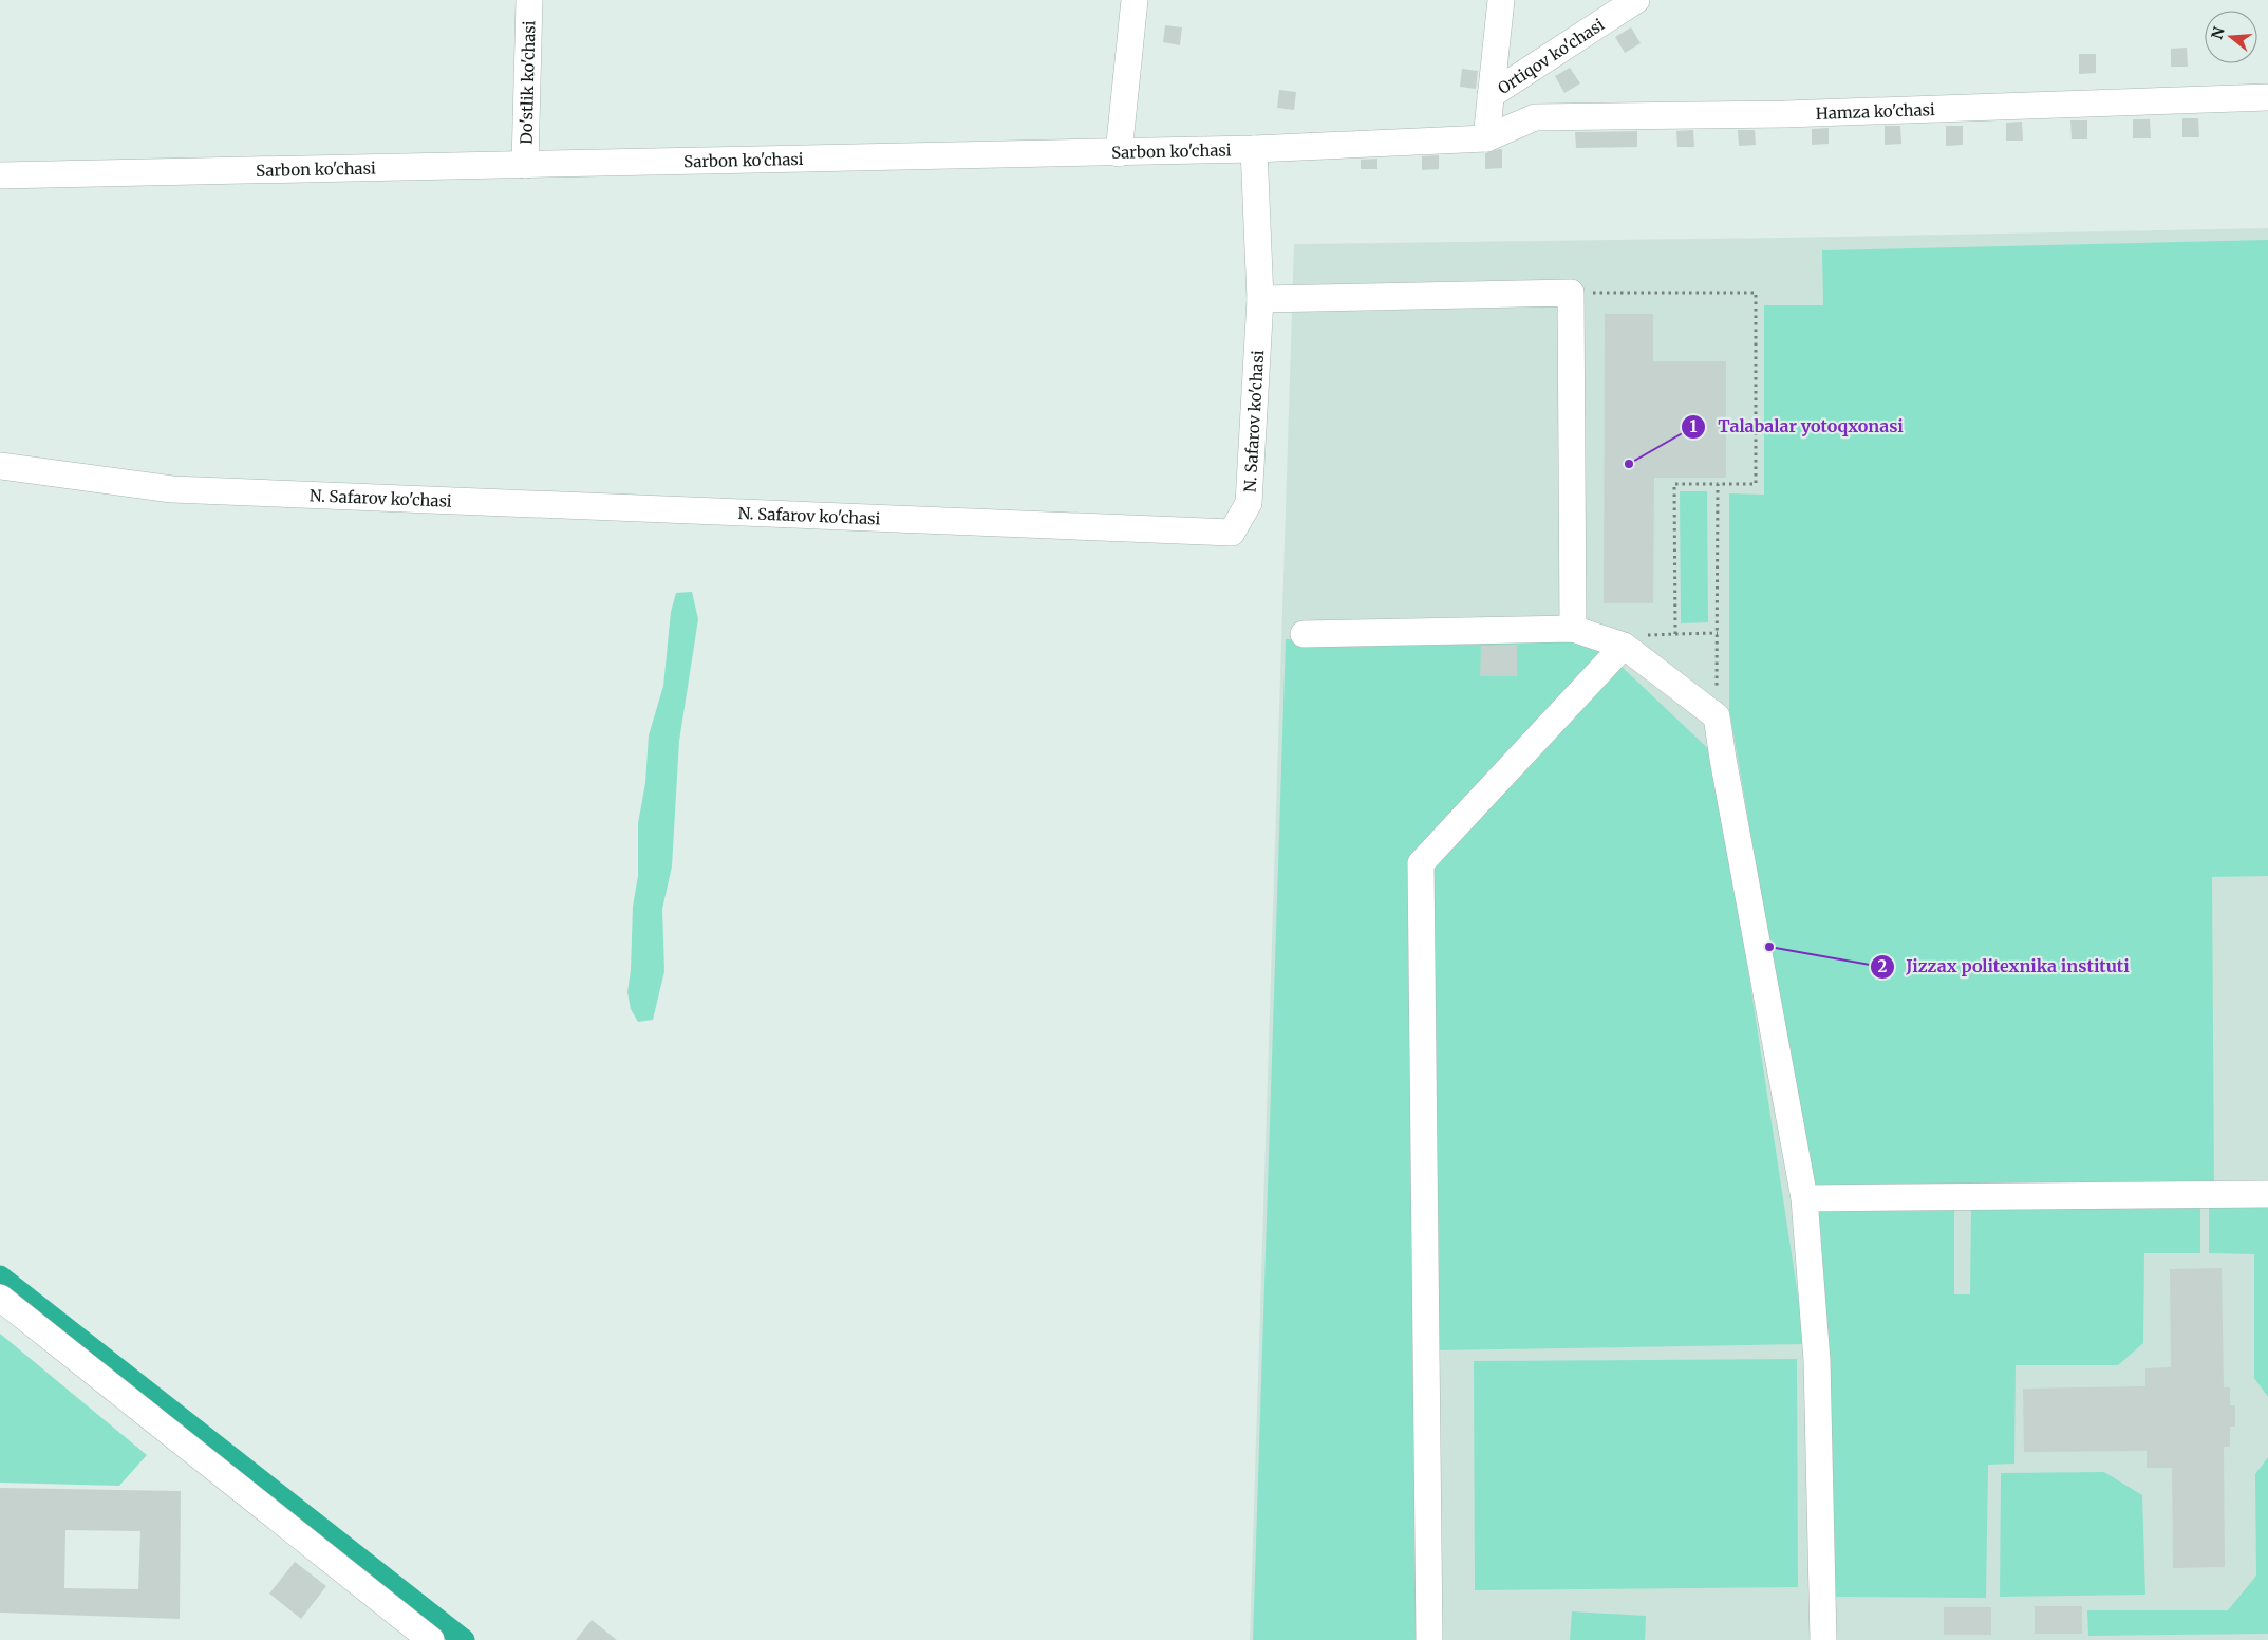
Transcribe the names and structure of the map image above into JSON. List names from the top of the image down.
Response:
{
  "streets": {
    "street": [
      "Ortiqov ko'chasi",
      "Do'stlik ko'chasi",
      "Hamza ko'chasi",
      "Sarbon ko'chasi",
      "N. Safarov ko'chasi"
    ]
  },
  "crossings": [
    ["Do'stlik ko'chasi", "Sarbon ko'chasi"],
    ["Hamza ko'chasi", "Sarbon ko'chasi"],
    ["Sarbon ko'chasi", "N. Safarov ko'chasi"]
  ],
  "places": ["Talabalar yotoqxonasi", "Jizzax politexnika instituti"],
  "north": "left"
}
